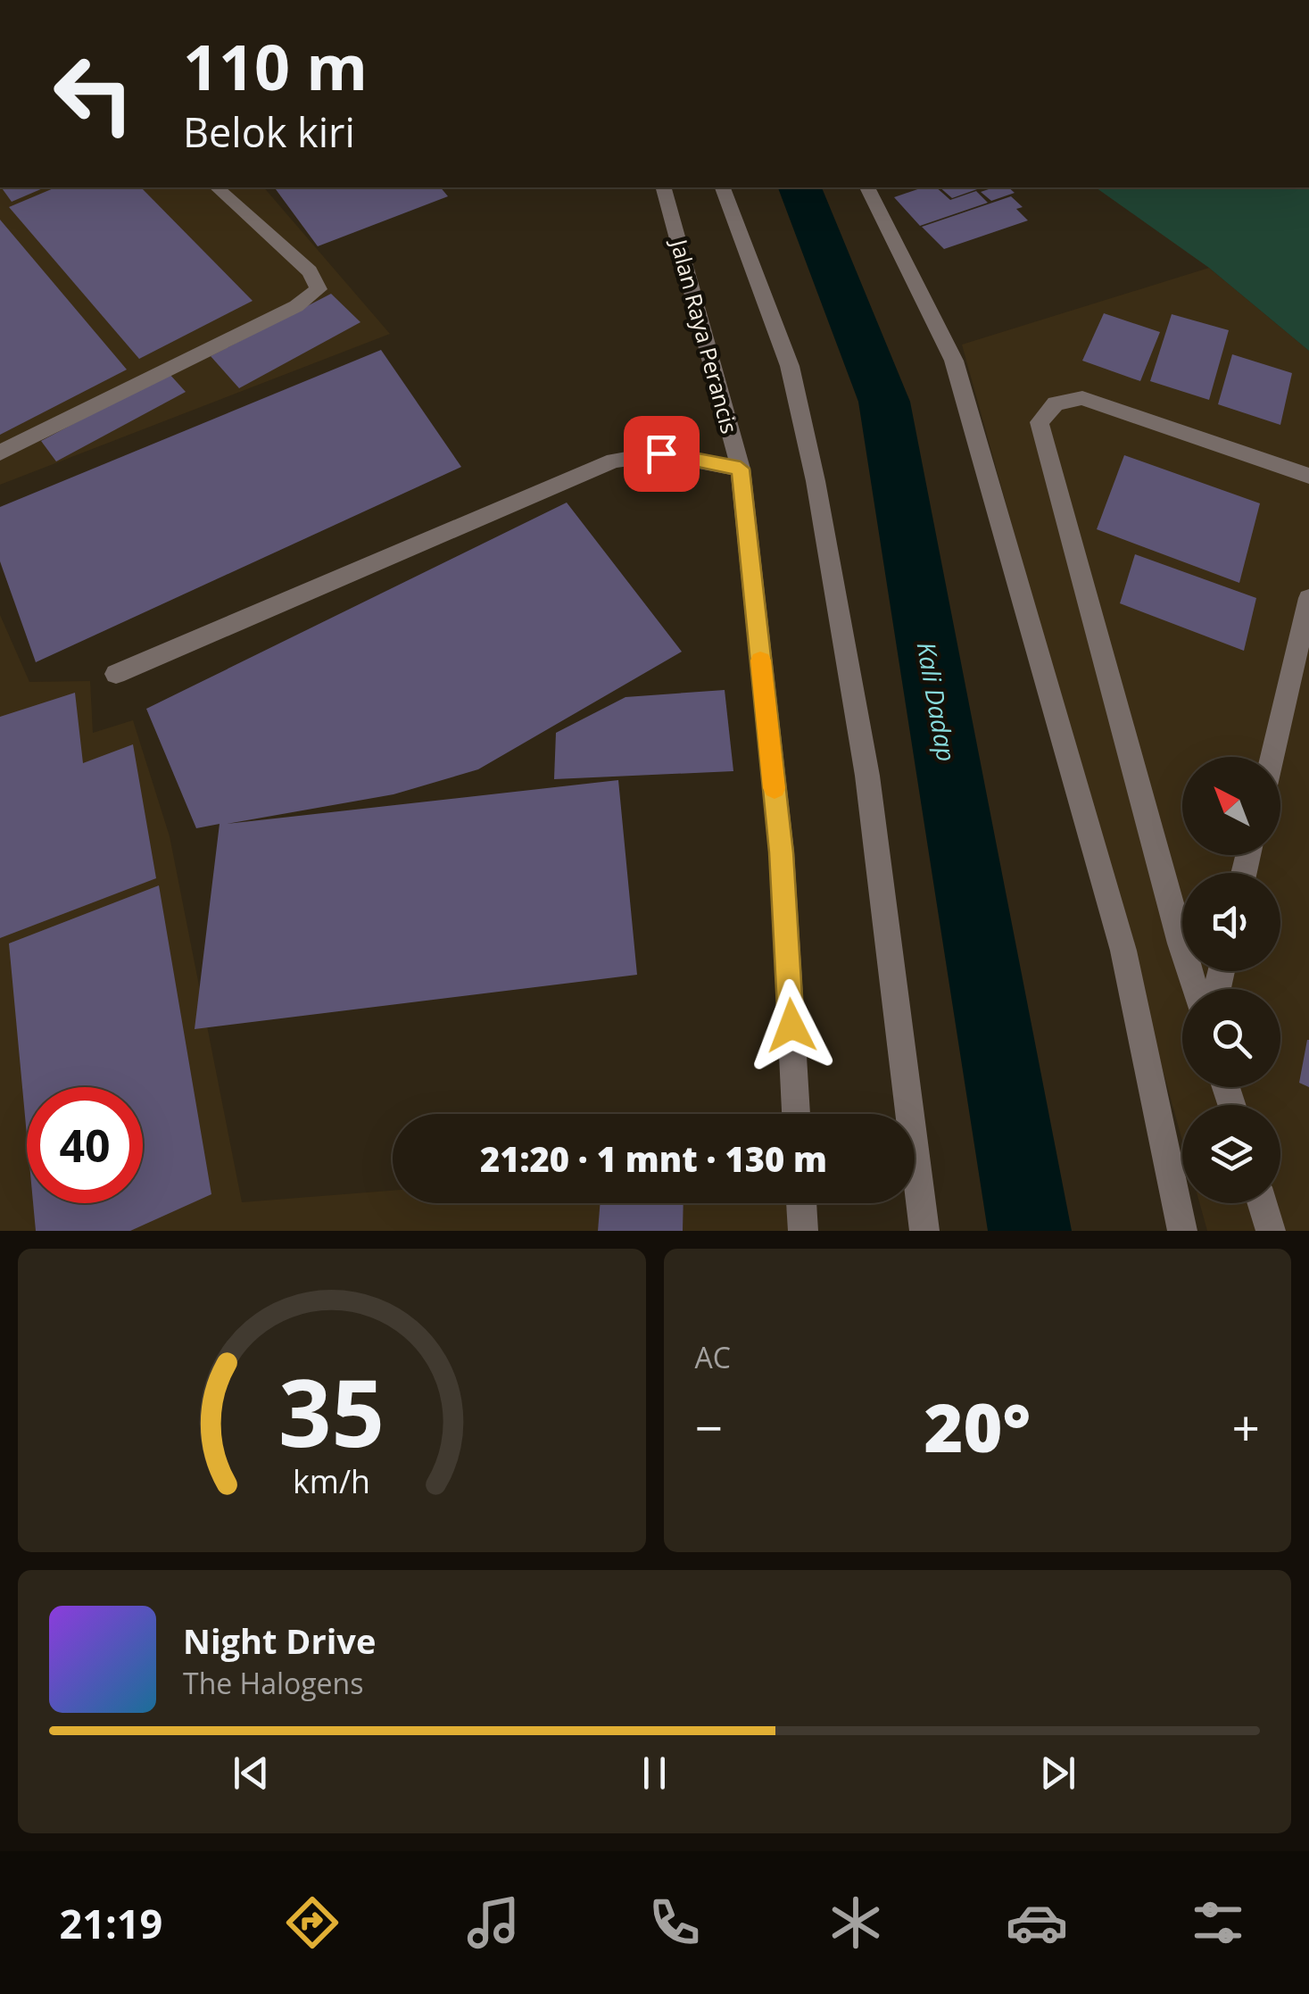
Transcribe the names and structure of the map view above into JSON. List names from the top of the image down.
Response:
{
  "streets": {
    "street": ["Jalan Raya Perancis"]
  },
  "water": ["Kali Dadap"],
  "north": "top left",
  "page": {
    "turn": ["110 m", "Belok kiri"],
    "limit": "40",
    "trip": "21:20 · 1 mnt · 130 m",
    "tile": "AC",
    "heat": ["−", "20°", "+"],
    "song": ["Night Drive", "The Halogens"],
    "tabs": "21:19",
    "gauge": ["35", "km/h"]
  }
}
